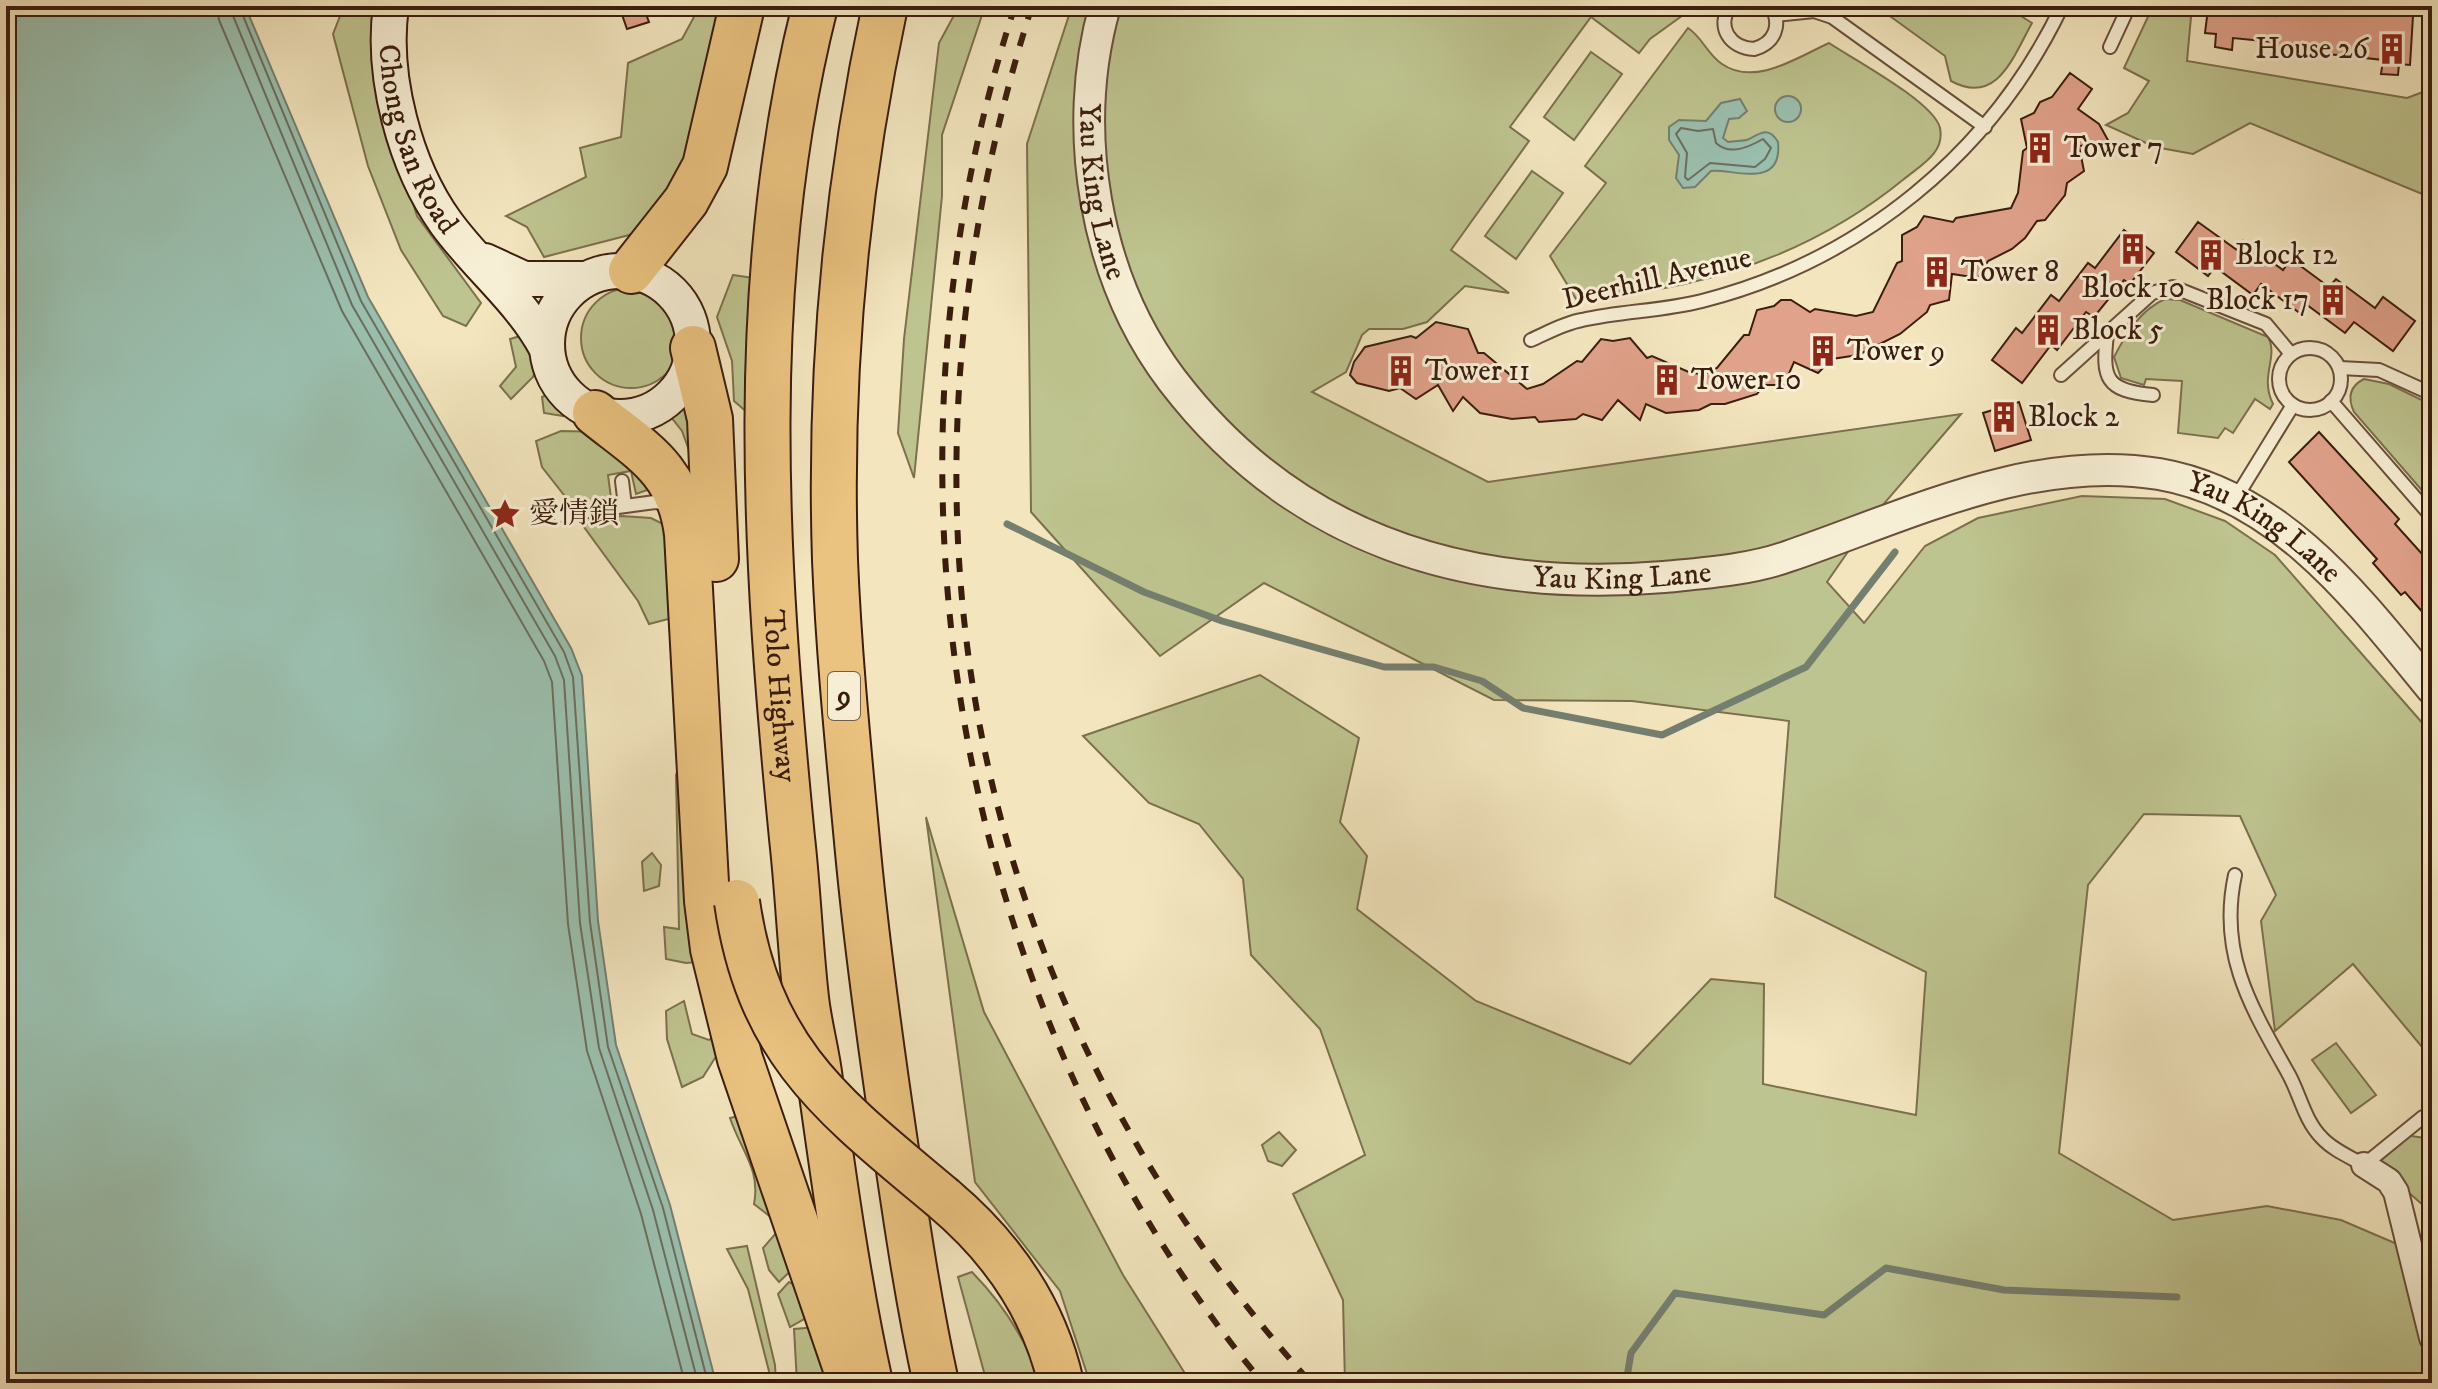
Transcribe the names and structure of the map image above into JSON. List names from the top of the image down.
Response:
{
  "streets": {
    "highway": ["Tolo Highway", "9"],
    "main road": ["Chong San Road"],
    "street": ["Yau King Lane"],
    "lane": ["Deerhill Avenue"]
  },
  "places": {
    "building": [
      "House 26",
      "Tower 7",
      "Block 10",
      "Block 12",
      "Tower 8",
      "Block 17",
      "Block 5",
      "Tower 9",
      "Tower 11",
      "Tower 10",
      "Block 2"
    ],
    "place": ["愛情鎖"]
  }
}
